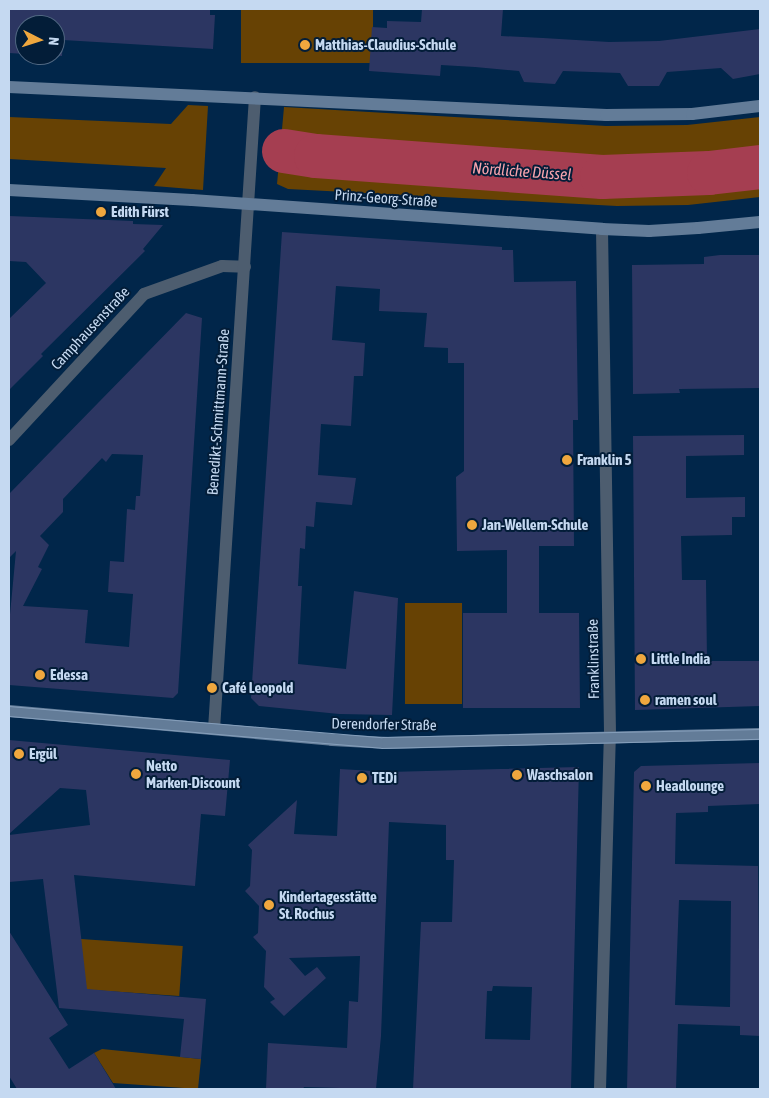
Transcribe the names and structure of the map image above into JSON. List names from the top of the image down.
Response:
{
  "streets": {
    "main road": ["Prinz-Georg-Straße", "Derendorfer Straße"],
    "street": ["Camphausenstraße", "Benedikt-Schmittmann-Straße", "Franklinstraße"]
  },
  "crossings": [
    ["Prinz-Georg-Straße", "Benedikt-Schmittmann-Straße"],
    ["Prinz-Georg-Straße", "Franklinstraße"],
    ["Camphausenstraße", "Benedikt-Schmittmann-Straße"],
    ["Benedikt-Schmittmann-Straße", "Derendorfer Straße"],
    ["Franklinstraße", "Derendorfer Straße"]
  ],
  "water": ["Nördliche Düssel"],
  "places": [
    "Matthias-Claudius-Schule",
    "Edith Fürst",
    "Franklin 5",
    "Jan-Wellem-Schule",
    "Little India",
    "Edessa",
    "Café Leopold",
    "ramen soul",
    "Ergül",
    "Netto Marken-Discount",
    "Waschsalon",
    "TEDi",
    "Headlounge",
    "Kindertagesstätte St. Rochus"
  ],
  "north": "right"
}
